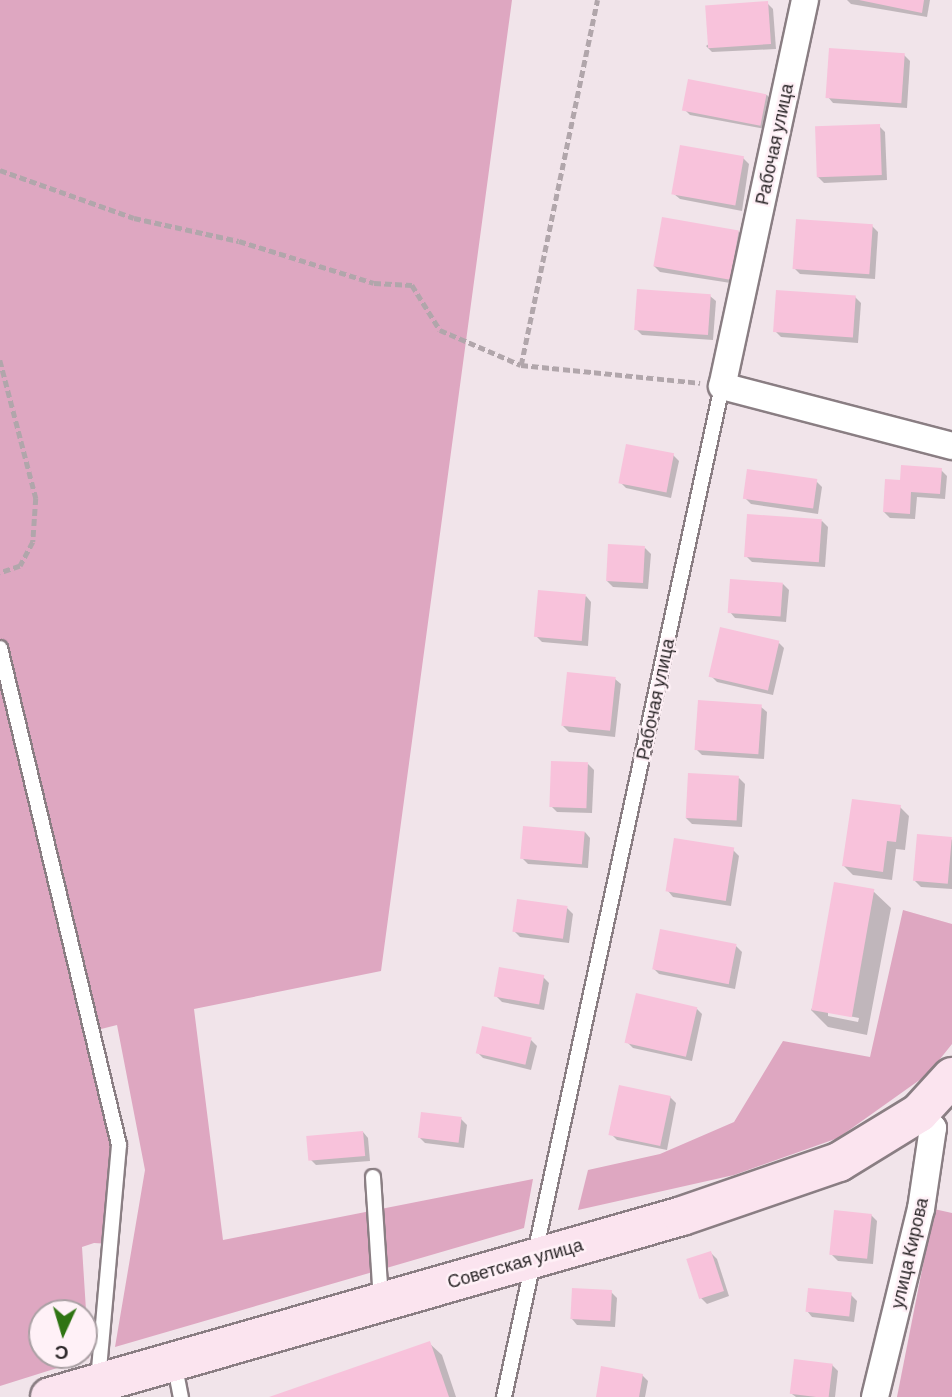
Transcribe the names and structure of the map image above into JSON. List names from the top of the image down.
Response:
{
  "streets": {
    "main road": ["Советская улица"],
    "street": ["Рабочая улица", "улица Кирова"]
  },
  "crossings": [
    ["Рабочая улица", "Советская улица"],
    ["улица Кирова", "Советская улица"]
  ],
  "north": "bottom"
}
